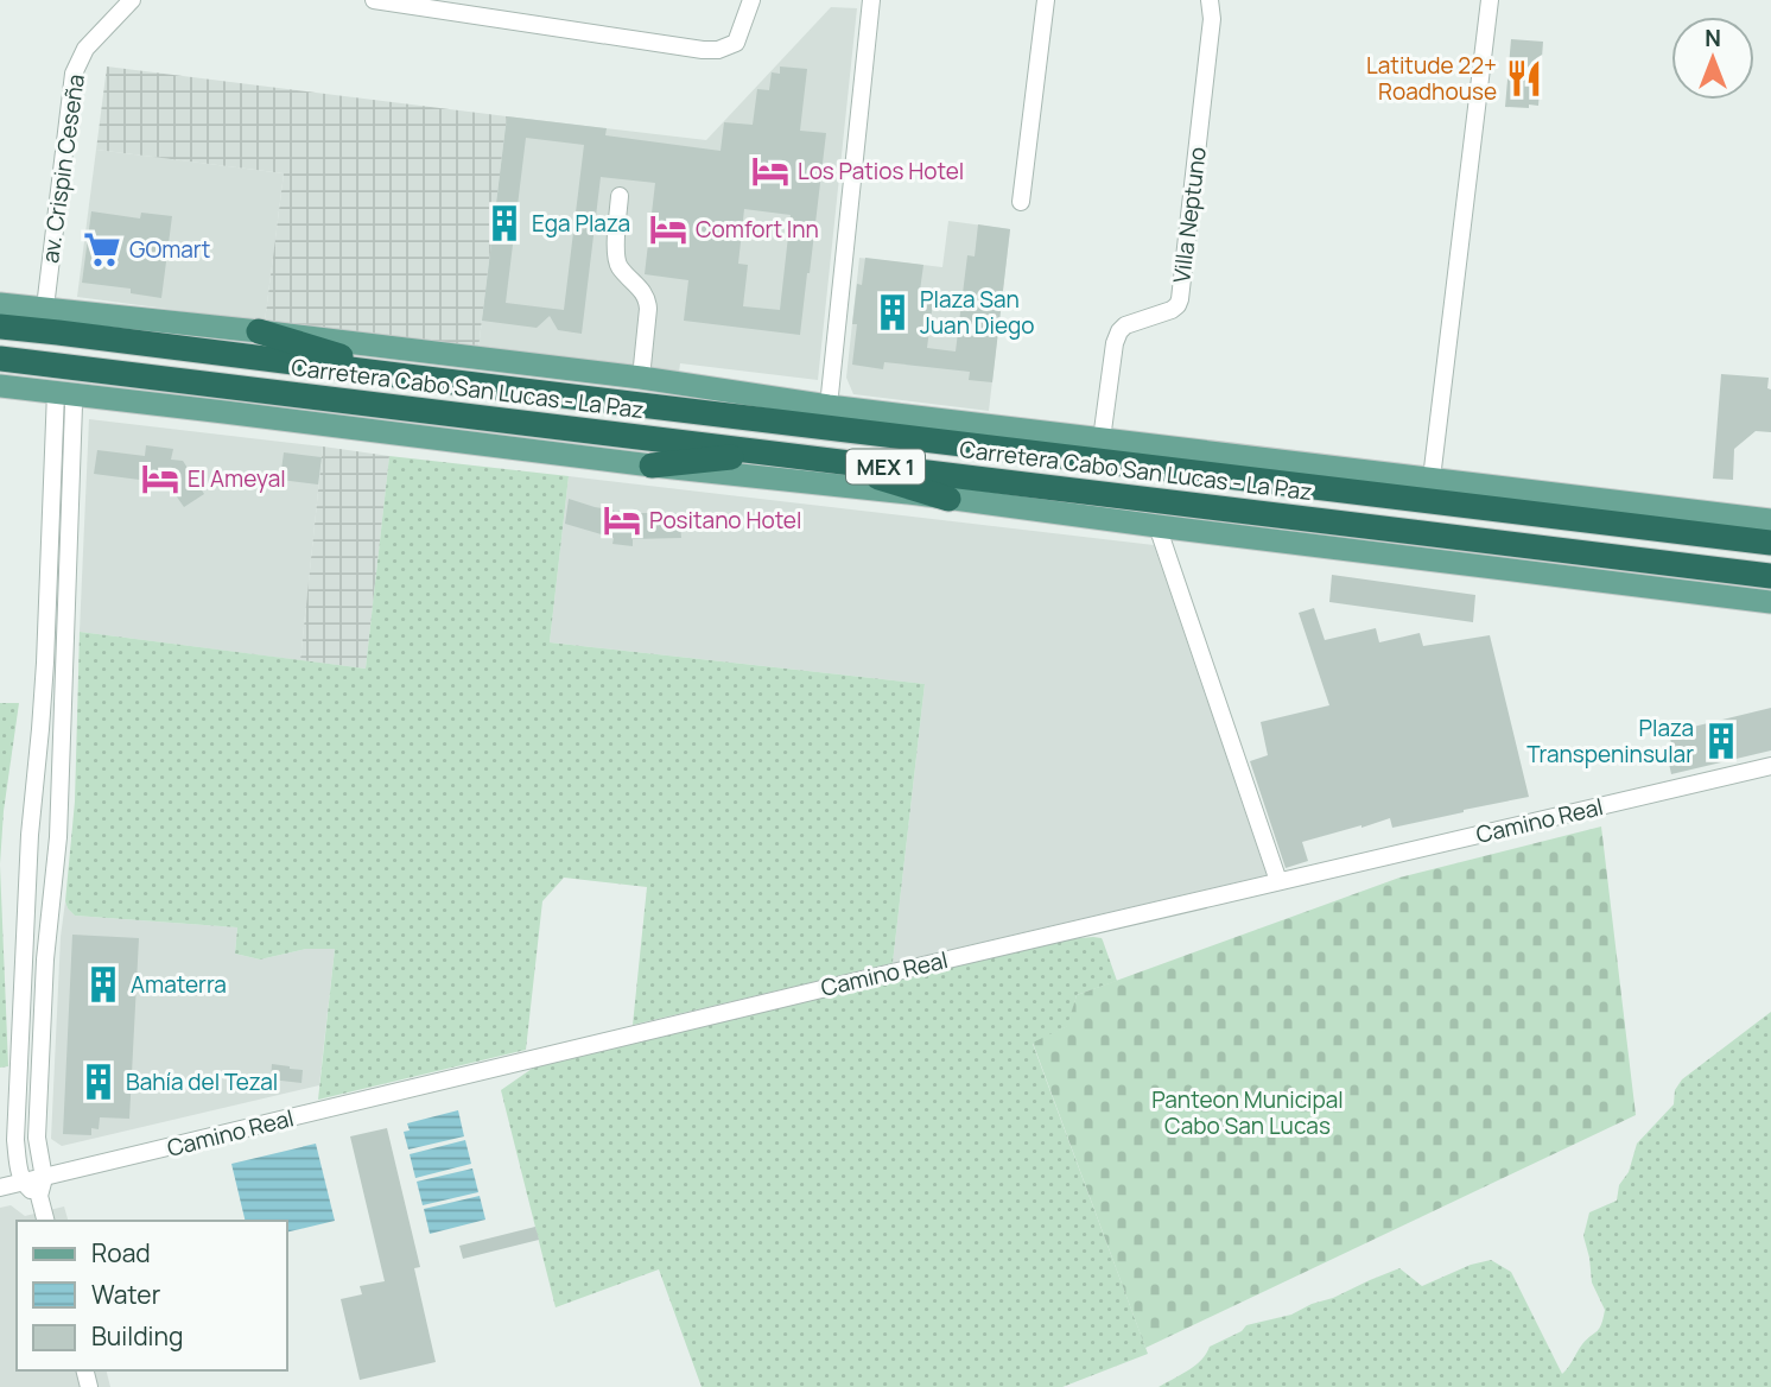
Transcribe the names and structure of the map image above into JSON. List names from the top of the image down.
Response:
{
  "streets": {
    "highway": ["Carretera Cabo San Lucas - La Paz", "MEX 1"],
    "street": ["av. Crispin Ceseña", "Villa Neptuno", "Camino Real"]
  },
  "parks": ["Panteon Municipal Cabo San Lucas"],
  "places": {
    "restaurant": ["Latitude 22+ Roadhouse"],
    "hotel": [
      "Los Patios Hotel",
      "Comfort Inn",
      "El Ameyal",
      "Positano Hotel"
    ],
    "building": [
      "Ega Plaza",
      "Plaza San Juan Diego",
      "Plaza Transpeninsular",
      "Amaterra",
      "Bahía del Tezal"
    ],
    "supermarket": ["GOmart"]
  },
  "legend": ["Road", "Water", "Building"],
  "north": "top"
}
